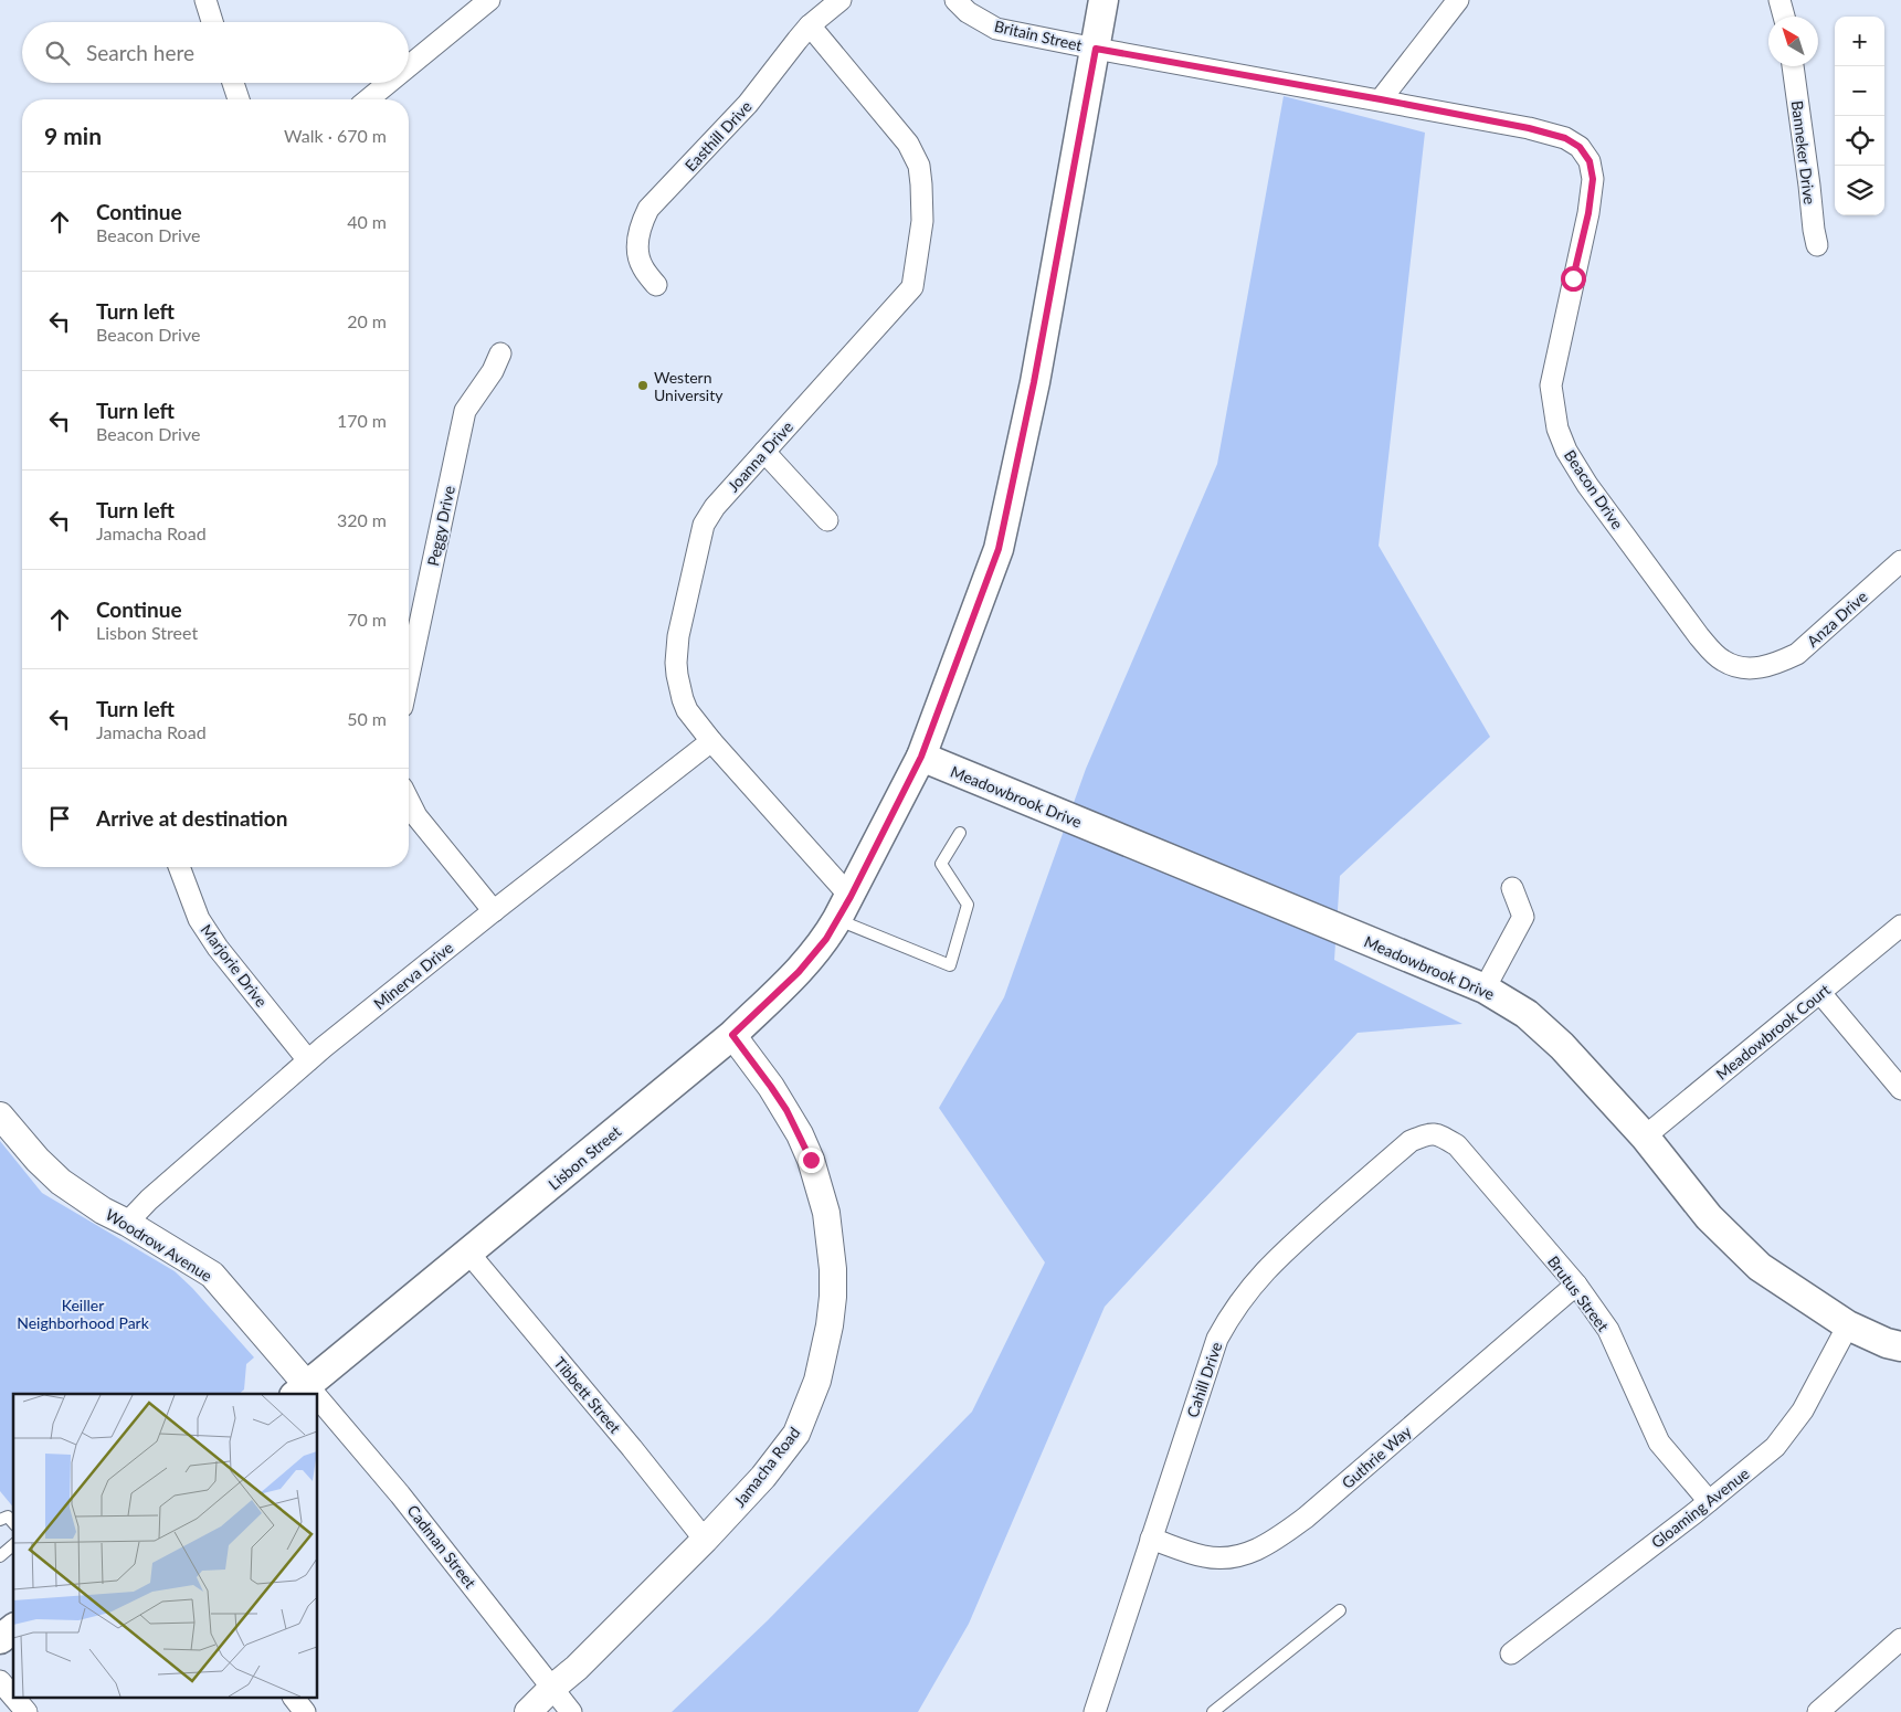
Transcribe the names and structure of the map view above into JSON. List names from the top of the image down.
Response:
{
  "streets": {
    "main road": ["Meadowbrook Drive", "Lisbon Street"],
    "street": [
      "Britain Street",
      "Easthill Drive",
      "Banneker Drive",
      "Joanna Drive",
      "Beacon Drive",
      "Peggy Drive",
      "Anza Drive",
      "Marjorie Drive",
      "Minerva Drive",
      "Meadowbrook Court",
      "Woodrow Avenue",
      "Brutus Street",
      "Cahill Drive",
      "Tibbett Street",
      "Guthrie Way",
      "Jamacha Road",
      "Gloaming Avenue",
      "Cadman Street"
    ]
  },
  "crossings": [
    ["Britain Street", "Beacon Drive"],
    ["Easthill Drive", "Joanna Drive"],
    ["Joanna Drive", "Minerva Drive"],
    ["Joanna Drive", "Lisbon Street"],
    ["Beacon Drive", "Anza Drive"],
    ["Meadowbrook Drive", "Meadowbrook Court"],
    ["Meadowbrook Drive", "Gloaming Avenue"],
    ["Marjorie Drive", "Minerva Drive"],
    ["Minerva Drive", "Woodrow Avenue"],
    ["Lisbon Street", "Woodrow Avenue"],
    ["Lisbon Street", "Tibbett Street"],
    ["Lisbon Street", "Jamacha Road"],
    ["Brutus Street", "Cahill Drive"],
    ["Brutus Street", "Guthrie Way"],
    ["Brutus Street", "Gloaming Avenue"],
    ["Cahill Drive", "Guthrie Way"],
    ["Tibbett Street", "Jamacha Road"],
    ["Jamacha Road", "Cadman Street"]
  ],
  "parks": ["Keiller Neighborhood Park"],
  "places": ["Western University"],
  "north": "top left",
  "page": {
    "map_buttons": ["+", "−"],
    "search": "Search here",
    "heading": ["9 min", "Walk · 670 m"],
    "list": [
      ["Continue", "Beacon Drive", "40 m"],
      ["Turn left", "Beacon Drive", "20 m"],
      ["Turn left", "Beacon Drive", "170 m"],
      ["Turn left", "Jamacha Road", "320 m"],
      ["Continue", "Lisbon Street", "70 m"],
      ["Turn left", "Jamacha Road", "50 m"],
      "Arrive at destination"
    ]
  }
}
